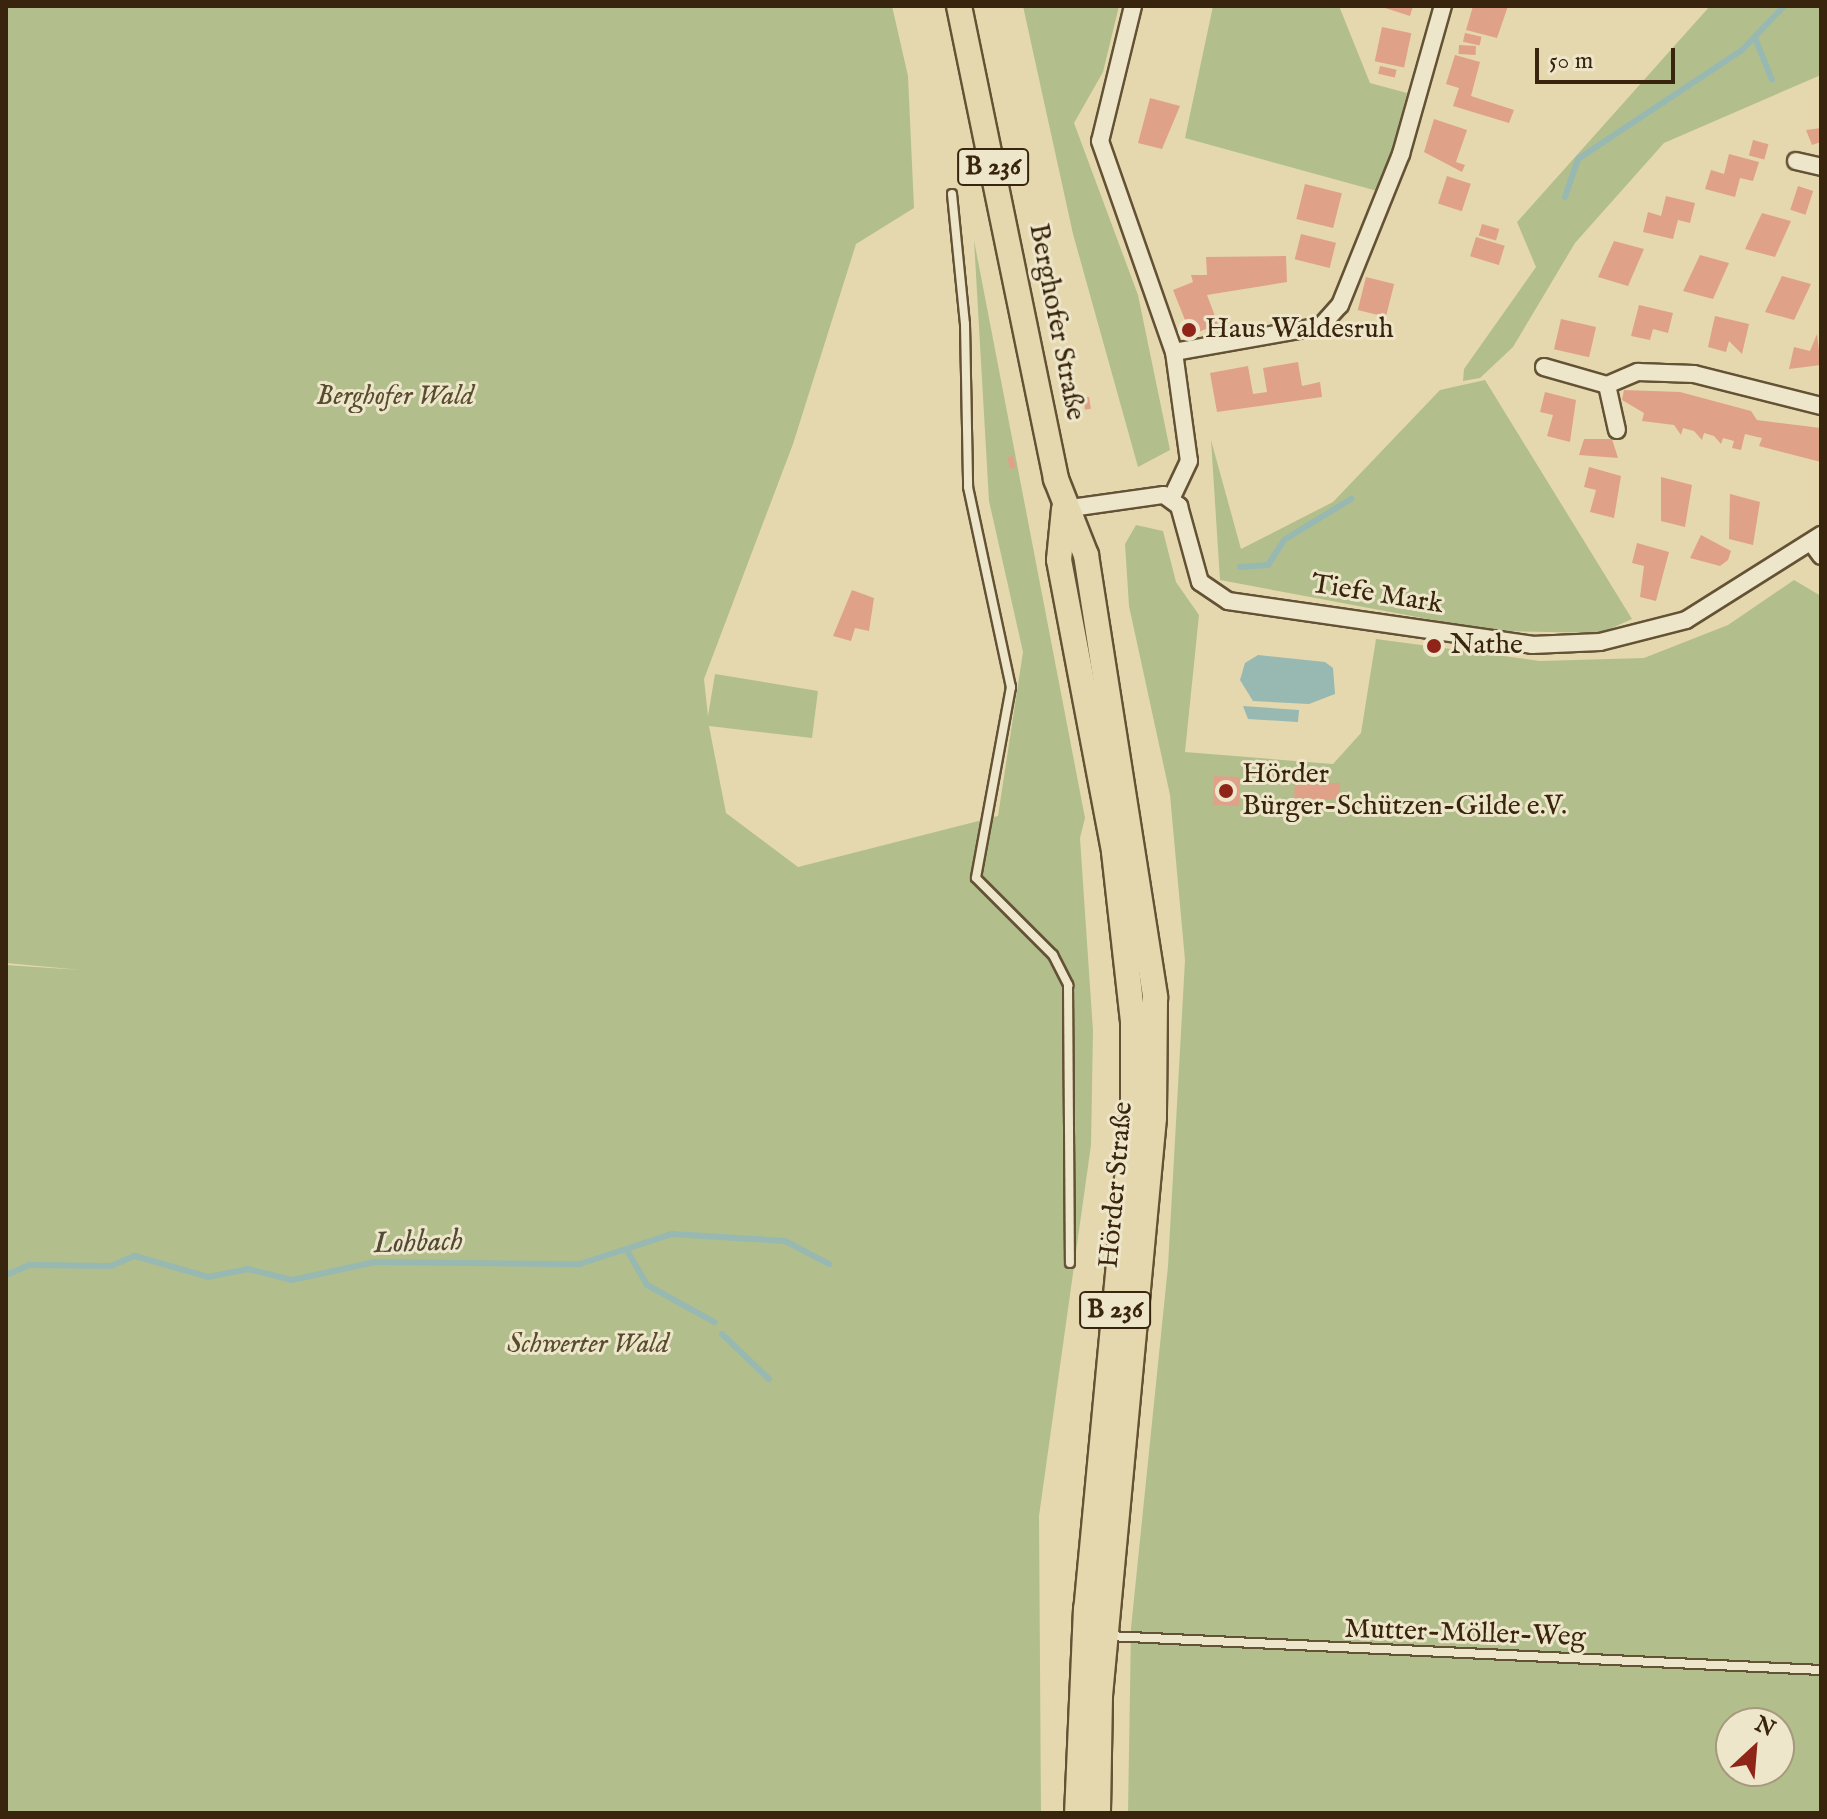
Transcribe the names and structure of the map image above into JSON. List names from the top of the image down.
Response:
{
  "streets": {
    "main road": ["B 236", "Berghofer Straße", "Hörder Straße"],
    "street": ["Tiefe Mark"],
    "lane": ["Mutter-Möller-Weg"]
  },
  "crossings": [
    ["Berghofer Straße", "Hörder Straße"],
    ["Hörder Straße", "Mutter-Möller-Weg"]
  ],
  "water": ["Lohbach"],
  "parks": ["Berghofer Wald", "Schwerter Wald"],
  "places": ["Haus Waldesruh", "Nathe", "Hörder Bürger-Schützen-Gilde e.V."],
  "scale_bar": "50 m",
  "north": "top right"
}
